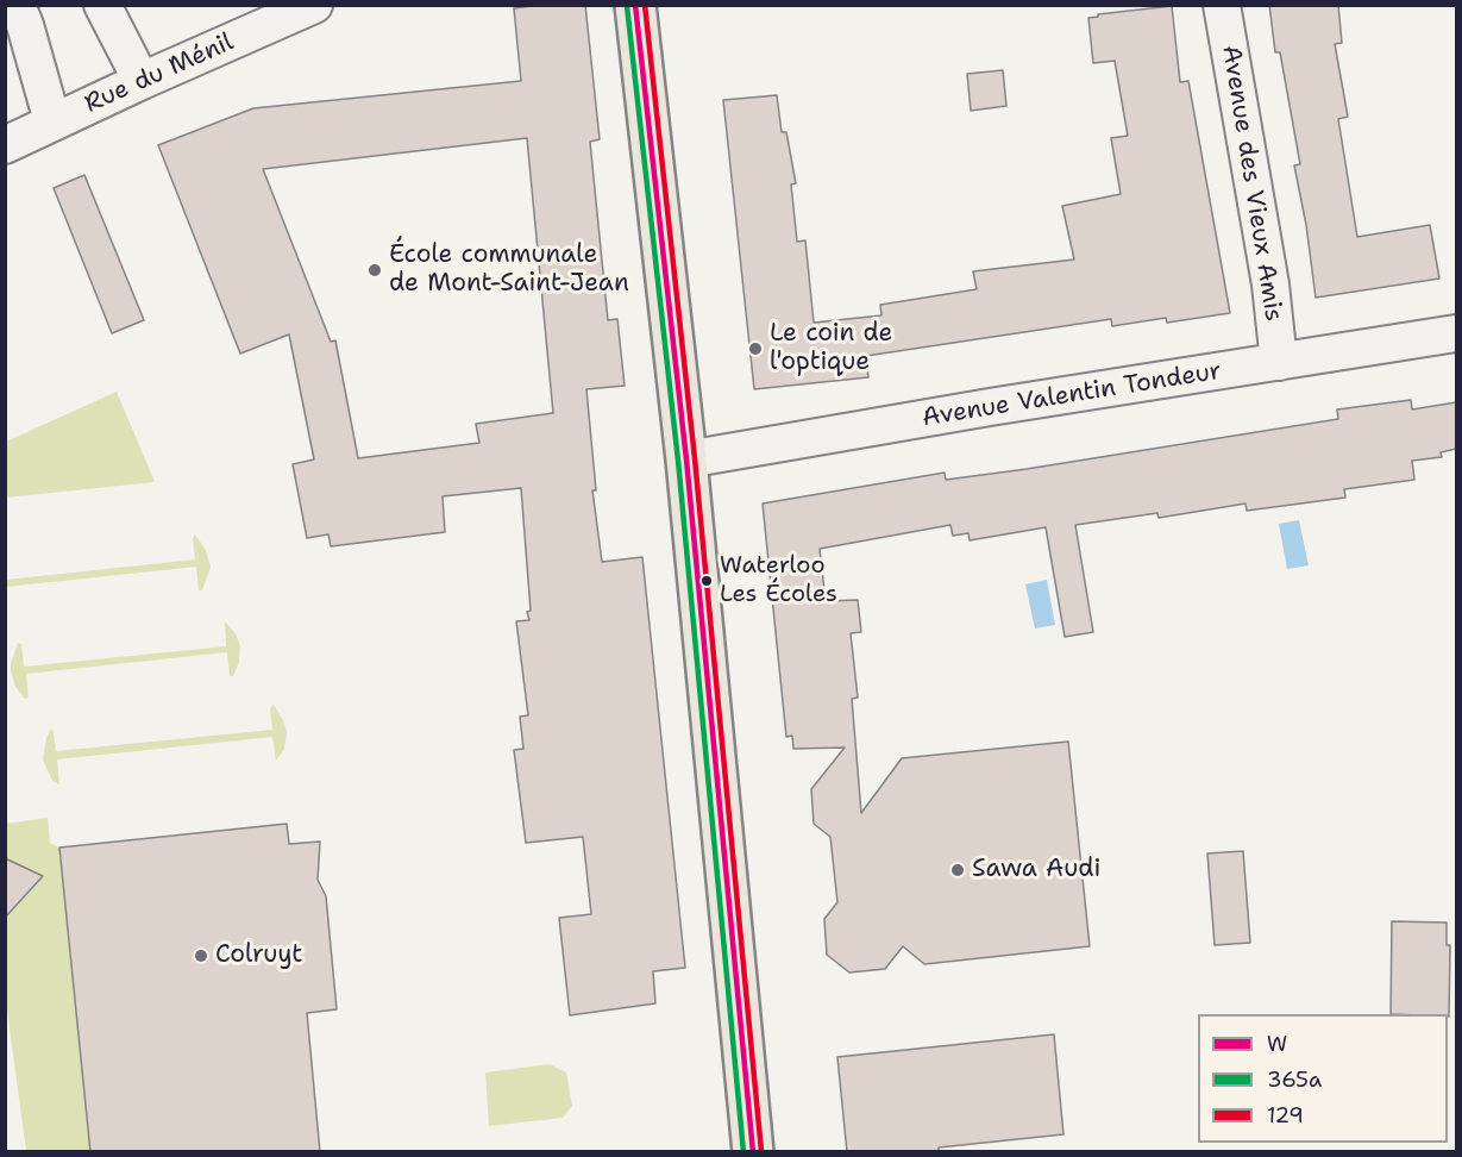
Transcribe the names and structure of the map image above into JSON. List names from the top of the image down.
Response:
{
  "streets": {
    "street": ["Rue du Ménil", "Avenue des Vieux Amis", "Avenue Valentin Tondeur"]
  },
  "crossings": [
    ["Avenue des Vieux Amis", "Avenue Valentin Tondeur"]
  ],
  "places": [
    "École communale de Mont-Saint-Jean",
    "Le coin de l'optique",
    "Waterloo Les Écoles",
    "Sawa Audi",
    "Colruyt"
  ],
  "lines": ["transit line W", "transit line 129", "transit line 365a"],
  "legend": ["W", "365a", "129"]
}
